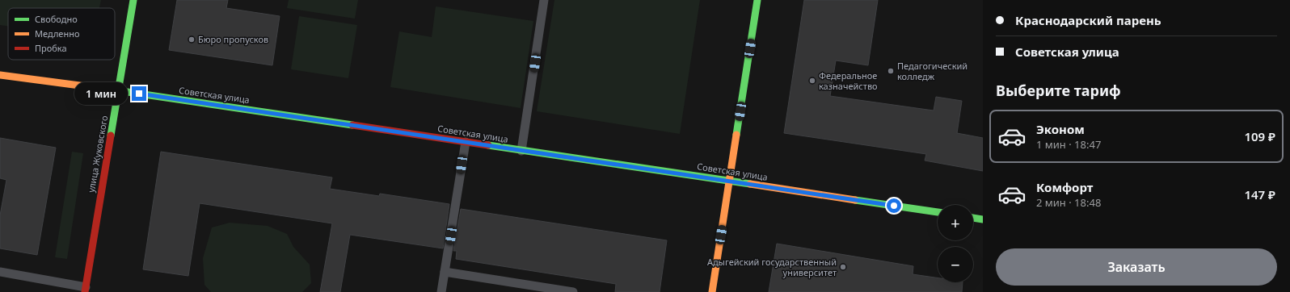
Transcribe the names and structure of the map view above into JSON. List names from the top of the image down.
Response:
{
  "streets": {
    "main road": ["Советская улица", "улица Жуковского"]
  },
  "crossings": [
    ["Советская улица", "улица Жуковского"]
  ],
  "places": [
    "Бюро пропусков",
    "Педагогический колледж",
    "Федеральное казначейство",
    "Адыгейский государственный университет"
  ],
  "legend": ["Свободно", "Медленно", "Пробка"],
  "page": {
    "banner": ["Краснодарский парень", "Советская улица"],
    "heading": "Выберите тариф",
    "bubble": "1 мин",
    "list": [
      {
        "name": "Эконом",
        "note": "1 мин · 18:47",
        "value": "109 ₽"
      },
      {
        "name": "Комфорт",
        "note": "2 мин · 18:48",
        "value": "147 ₽"
      }
    ],
    "map_buttons": ["+", "−"],
    "buttons": "Заказать"
  }
}
